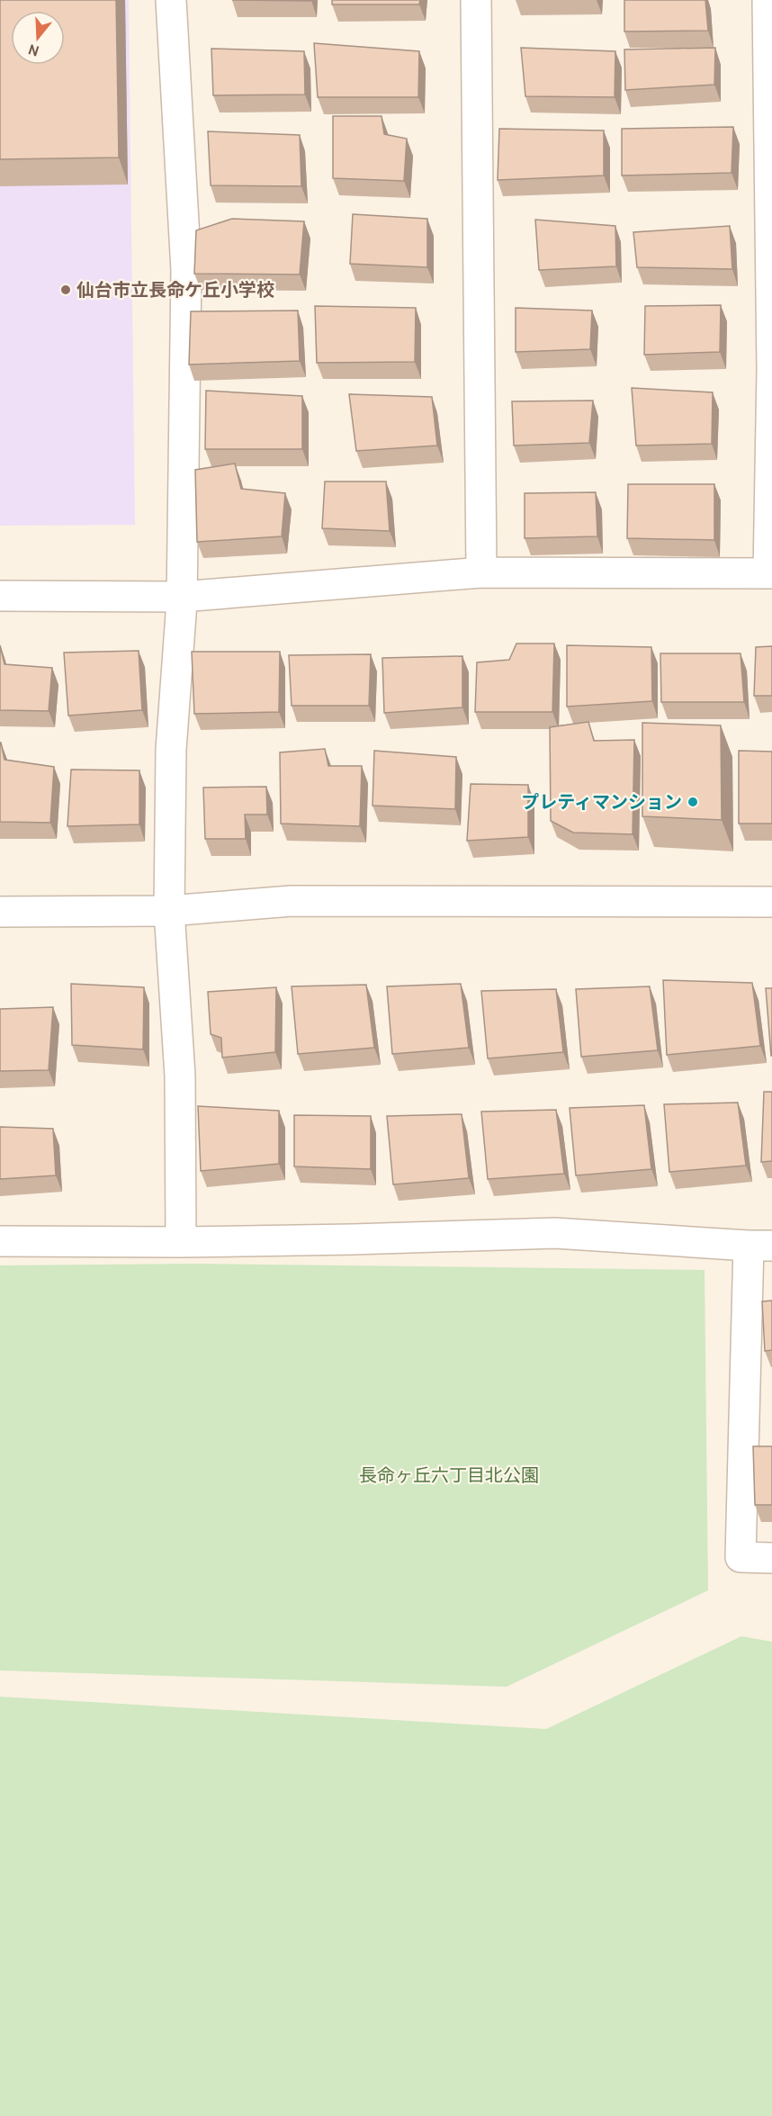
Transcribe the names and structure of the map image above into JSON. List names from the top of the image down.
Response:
{
  "parks": ["長命ヶ丘六丁目北公園"],
  "places": ["仙台市立長命ケ丘小学校", "プレティマンション"],
  "north": "bottom"
}
